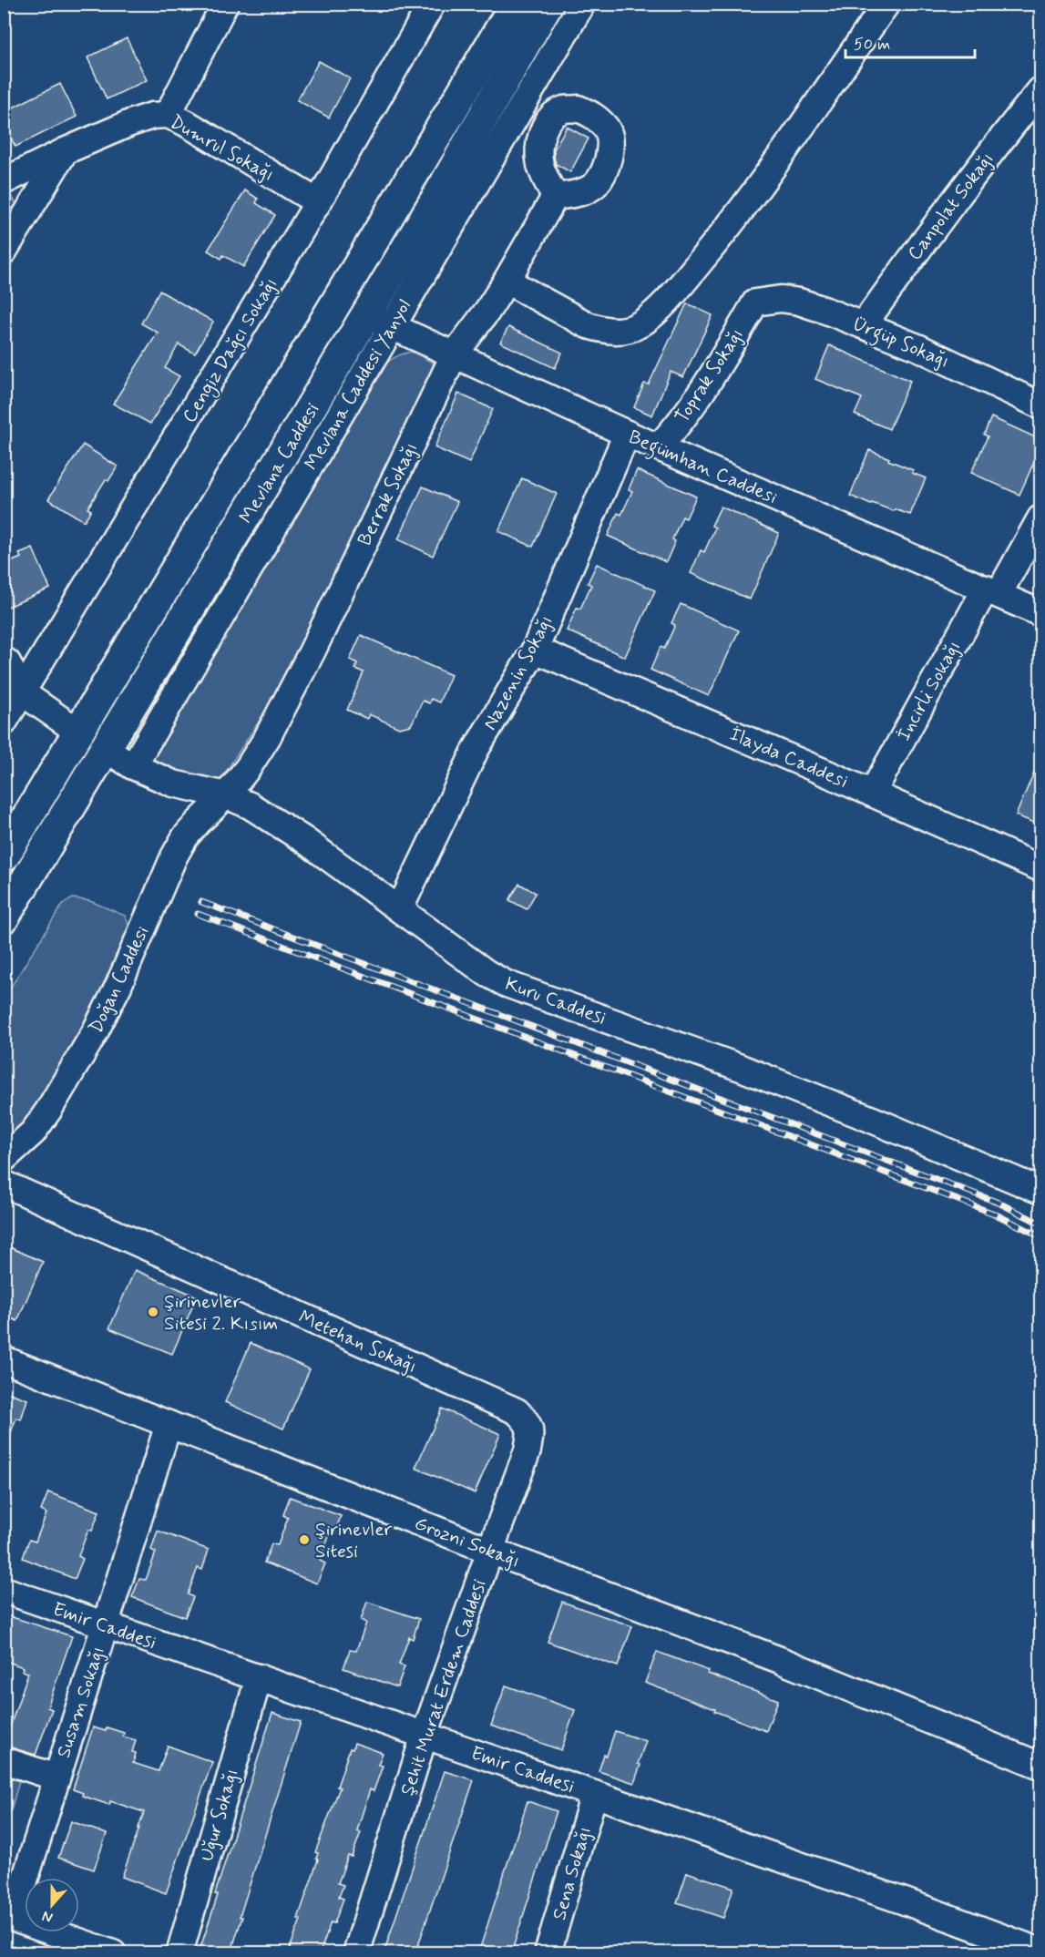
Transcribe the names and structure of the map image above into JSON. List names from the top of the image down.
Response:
{
  "streets": {
    "main road": ["Mevlana Caddesi"],
    "street": [
      "Dumrul Sokağı",
      "Canpolat Sokağı",
      "Ürgüp Sokağı",
      "Cengiz Dağcı Sokağı",
      "Toprak Sokağı",
      "Mevlana Caddesi Yanyol",
      "Begümhan Caddesi",
      "Berrak Sokağı",
      "Nazenin Sokağı",
      "İncirli Sokağı",
      "İlayda Caddesi",
      "Doğan Caddesi",
      "Kuru Caddesi",
      "Metehan Sokağı",
      "Grozni Sokağı",
      "Emir Caddesi",
      "Şehit Murat Erdem Caddesi",
      "Susam Sokağı",
      "Uğur Sokağı",
      "Sena Sokağı"
    ]
  },
  "crossings": [
    ["Dumrul Sokağı", "Cengiz Dağcı Sokağı"],
    ["Canpolat Sokağı", "Ürgüp Sokağı"],
    ["Ürgüp Sokağı", "Toprak Sokağı"],
    ["Toprak Sokağı", "Begümhan Caddesi"],
    ["Mevlana Caddesi Yanyol", "Mevlana Caddesi"],
    ["Mevlana Caddesi Yanyol", "Begümhan Caddesi"],
    ["Mevlana Caddesi Yanyol", "Kuru Caddesi"],
    ["Mevlana Caddesi", "Begümhan Caddesi"],
    ["Mevlana Caddesi", "Kuru Caddesi"],
    ["Begümhan Caddesi", "Berrak Sokağı"],
    ["Begümhan Caddesi", "Nazenin Sokağı"],
    ["Begümhan Caddesi", "İncirli Sokağı"],
    ["Berrak Sokağı", "Doğan Caddesi"],
    ["Berrak Sokağı", "Kuru Caddesi"],
    ["Nazenin Sokağı", "İlayda Caddesi"],
    ["Nazenin Sokağı", "Kuru Caddesi"],
    ["İncirli Sokağı", "İlayda Caddesi"],
    ["Doğan Caddesi", "Kuru Caddesi"],
    ["Metehan Sokağı", "Şehit Murat Erdem Caddesi"],
    ["Grozni Sokağı", "Şehit Murat Erdem Caddesi"],
    ["Grozni Sokağı", "Susam Sokağı"],
    ["Emir Caddesi", "Şehit Murat Erdem Caddesi"],
    ["Emir Caddesi", "Susam Sokağı"],
    ["Emir Caddesi", "Uğur Sokağı"],
    ["Emir Caddesi", "Sena Sokağı"]
  ],
  "places": ["Şirinevler Sitesi 2. Kısım", "Şirinevler Sitesi"],
  "scale_bar": "50 m",
  "north": "bottom"
}
